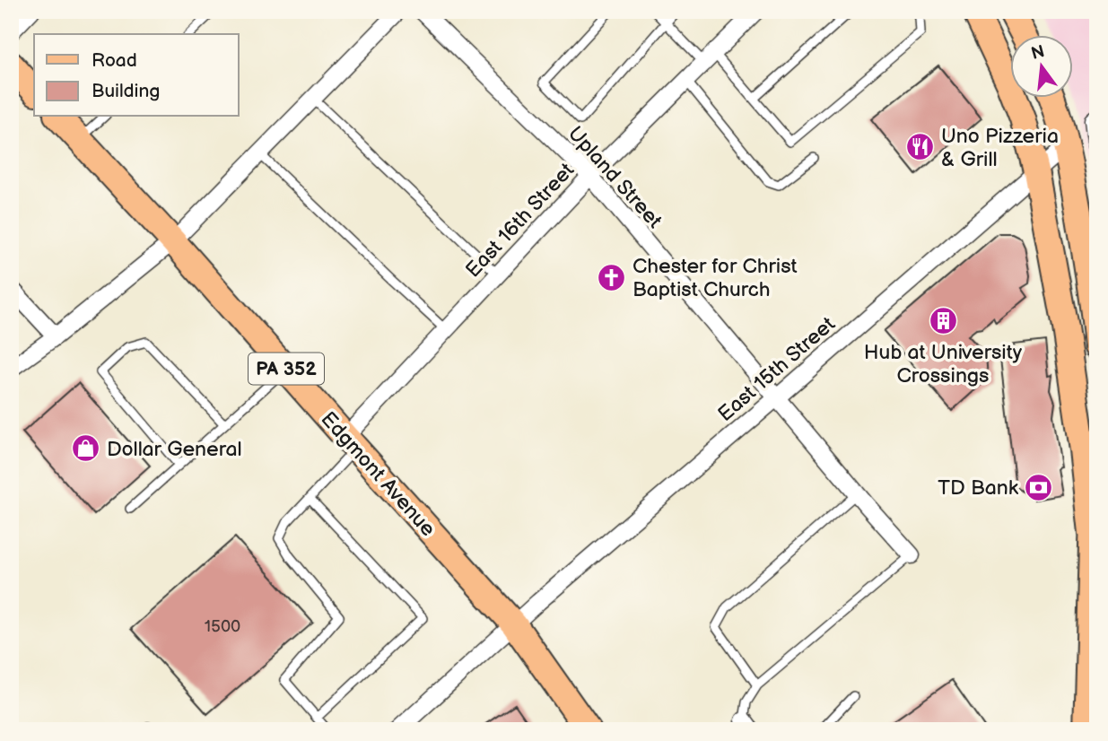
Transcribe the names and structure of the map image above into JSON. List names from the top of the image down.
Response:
{
  "streets": {
    "main road": ["PA 352", "Edgmont Avenue"],
    "street": ["Upland Street", "East 16th Street", "East 15th Street"]
  },
  "crossings": [
    ["Upland Street", "East 16th Street"],
    ["Upland Street", "East 15th Street"],
    ["East 16th Street", "Edgmont Avenue"],
    ["East 15th Street", "Edgmont Avenue"]
  ],
  "places": {
    "restaurant": ["Uno Pizzeria & Grill"],
    "church": ["Chester for Christ Baptist Church"],
    "building": ["Hub at University Crossings"],
    "shop": ["Dollar General"],
    "bank": ["TD Bank"]
  },
  "house_numbers": ["1500"],
  "legend": ["Road", "Building"],
  "north": "top"
}
